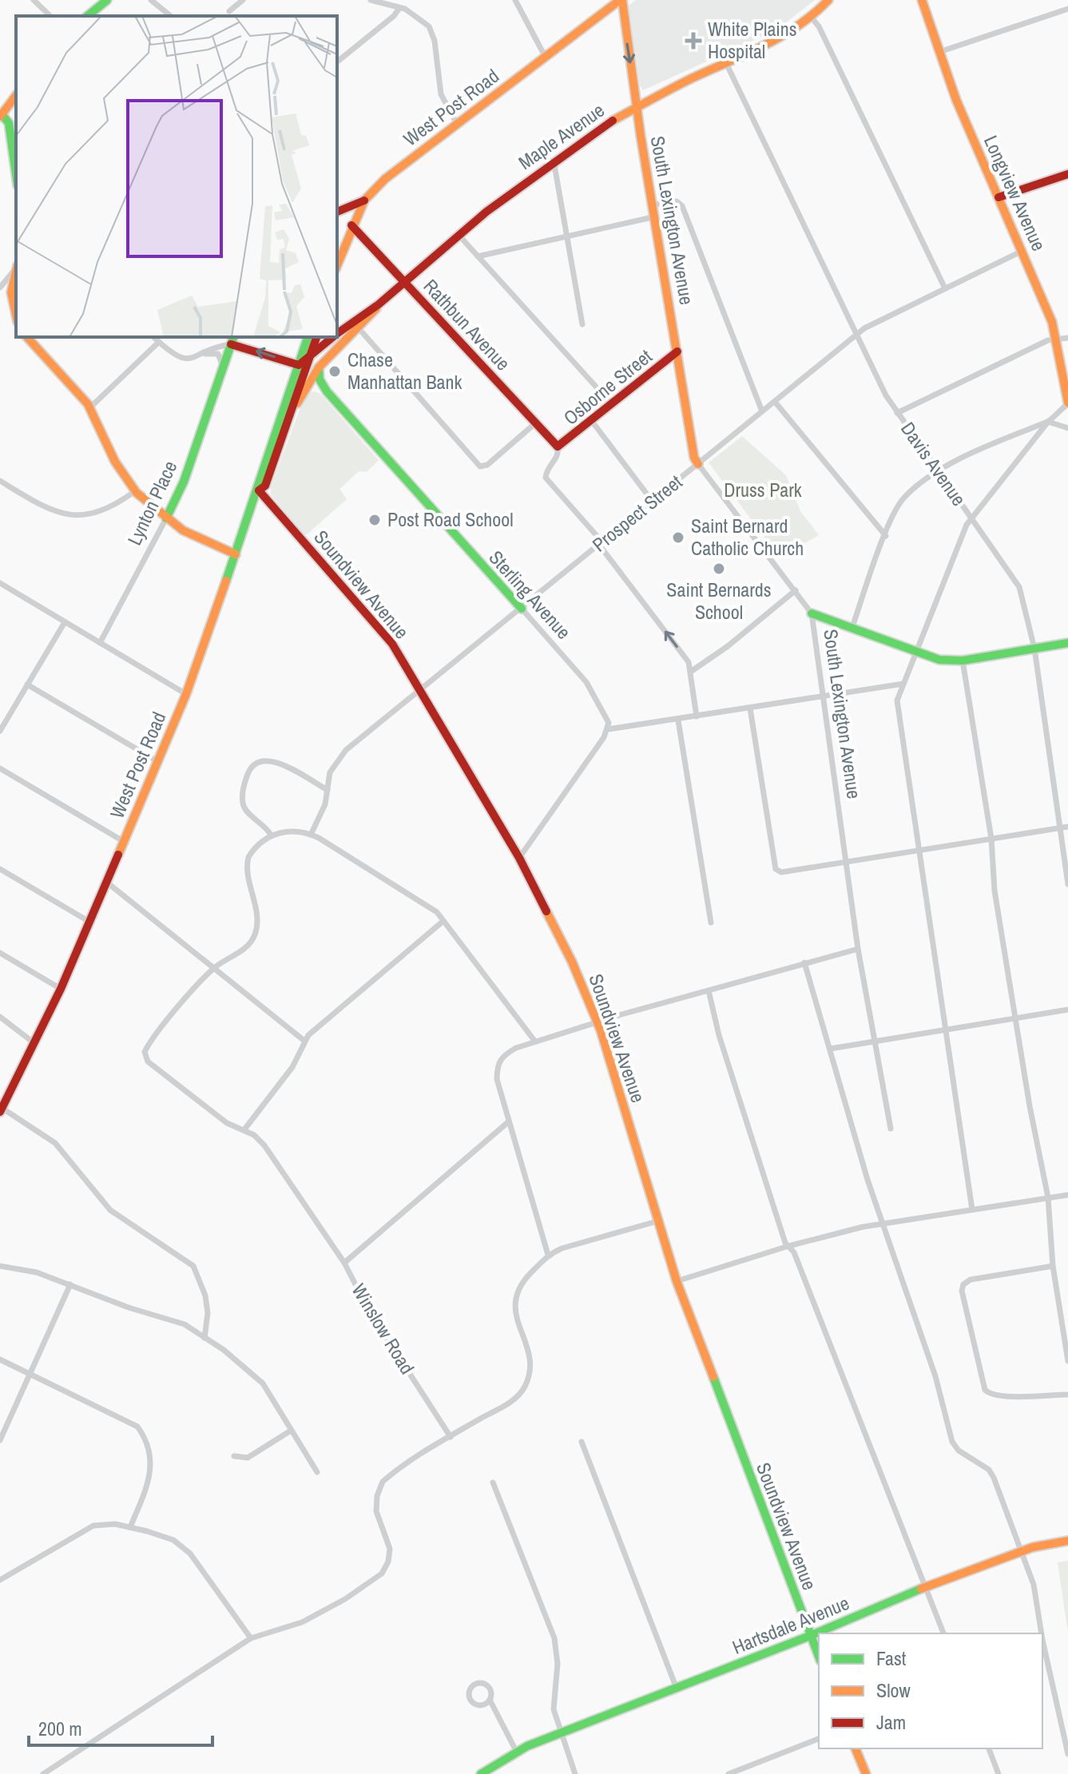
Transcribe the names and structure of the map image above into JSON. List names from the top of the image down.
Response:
{
  "streets": {
    "street": [
      "West Post Road",
      "Maple Avenue",
      "Longview Avenue",
      "South Lexington Avenue",
      "Rathbun Avenue",
      "Osborne Street",
      "Davis Avenue",
      "Lynton Place",
      "Prospect Street",
      "Soundview Avenue",
      "Sterling Avenue",
      "Winslow Road",
      "Hartsdale Avenue"
    ]
  },
  "crossings": [
    ["West Post Road", "Maple Avenue"],
    ["West Post Road", "South Lexington Avenue"],
    ["West Post Road", "Rathbun Avenue"],
    ["West Post Road", "Soundview Avenue"],
    ["Maple Avenue", "South Lexington Avenue"],
    ["Maple Avenue", "Rathbun Avenue"],
    ["Maple Avenue", "Davis Avenue"],
    ["Longview Avenue", "Prospect Street"],
    ["South Lexington Avenue", "Osborne Street"],
    ["South Lexington Avenue", "Prospect Street"],
    ["Rathbun Avenue", "Osborne Street"],
    ["Davis Avenue", "Prospect Street"],
    ["Prospect Street", "Soundview Avenue"],
    ["Prospect Street", "Sterling Avenue"],
    ["Soundview Avenue", "Hartsdale Avenue"]
  ],
  "parks": ["Druss Park"],
  "places": {
    "health": ["White Plains Hospital"],
    "other": [
      "Chase Manhattan Bank",
      "Post Road School",
      "Saint Bernard Catholic Church",
      "Saint Bernards School"
    ]
  },
  "legend": ["Fast", "Slow", "Jam"],
  "scale_bar": "200 m"
}
